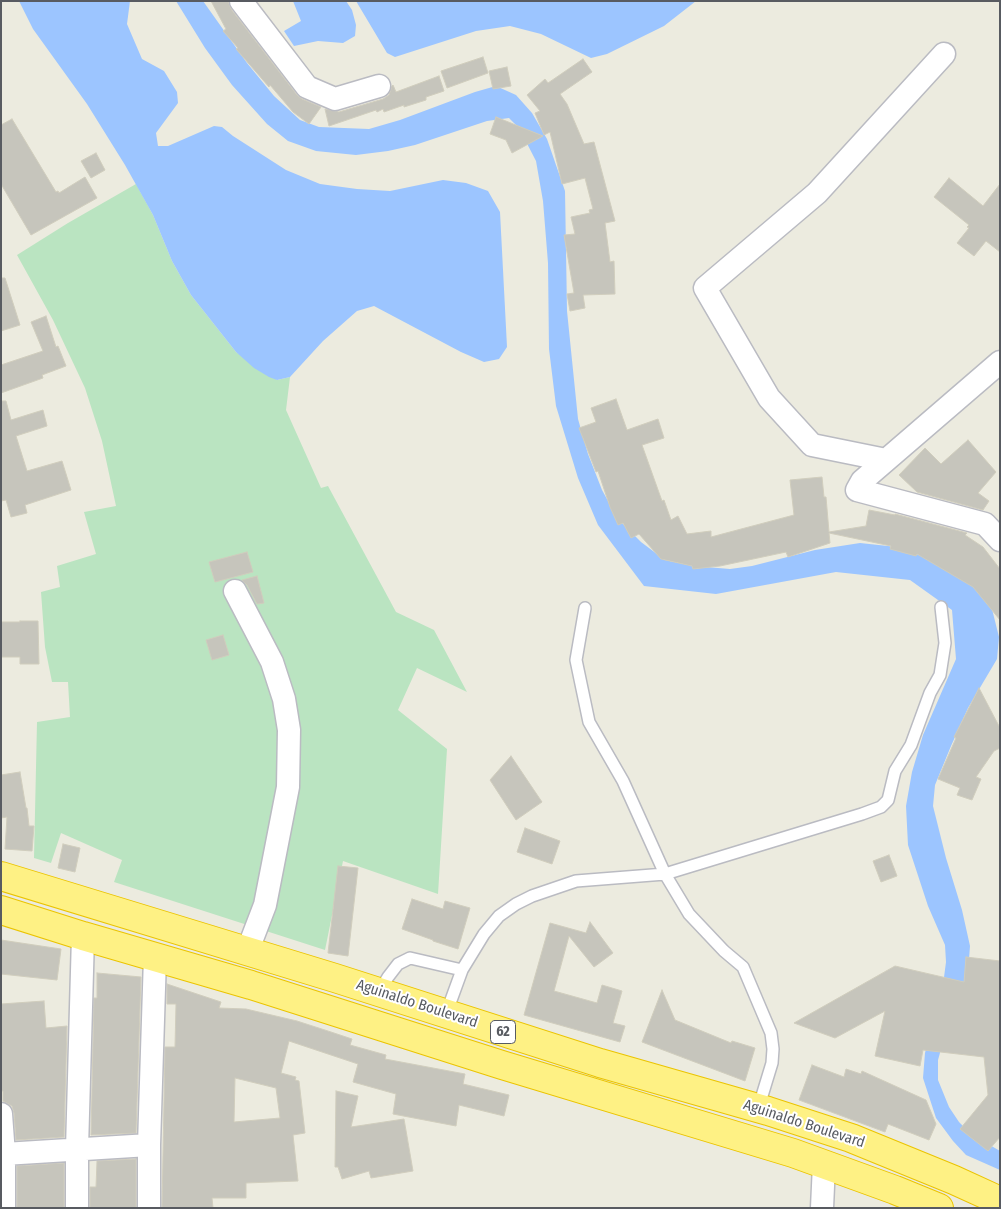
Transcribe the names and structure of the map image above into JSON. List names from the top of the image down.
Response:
{
  "streets": {
    "highway": ["Aguinaldo Boulevard", "62"]
  }
}
